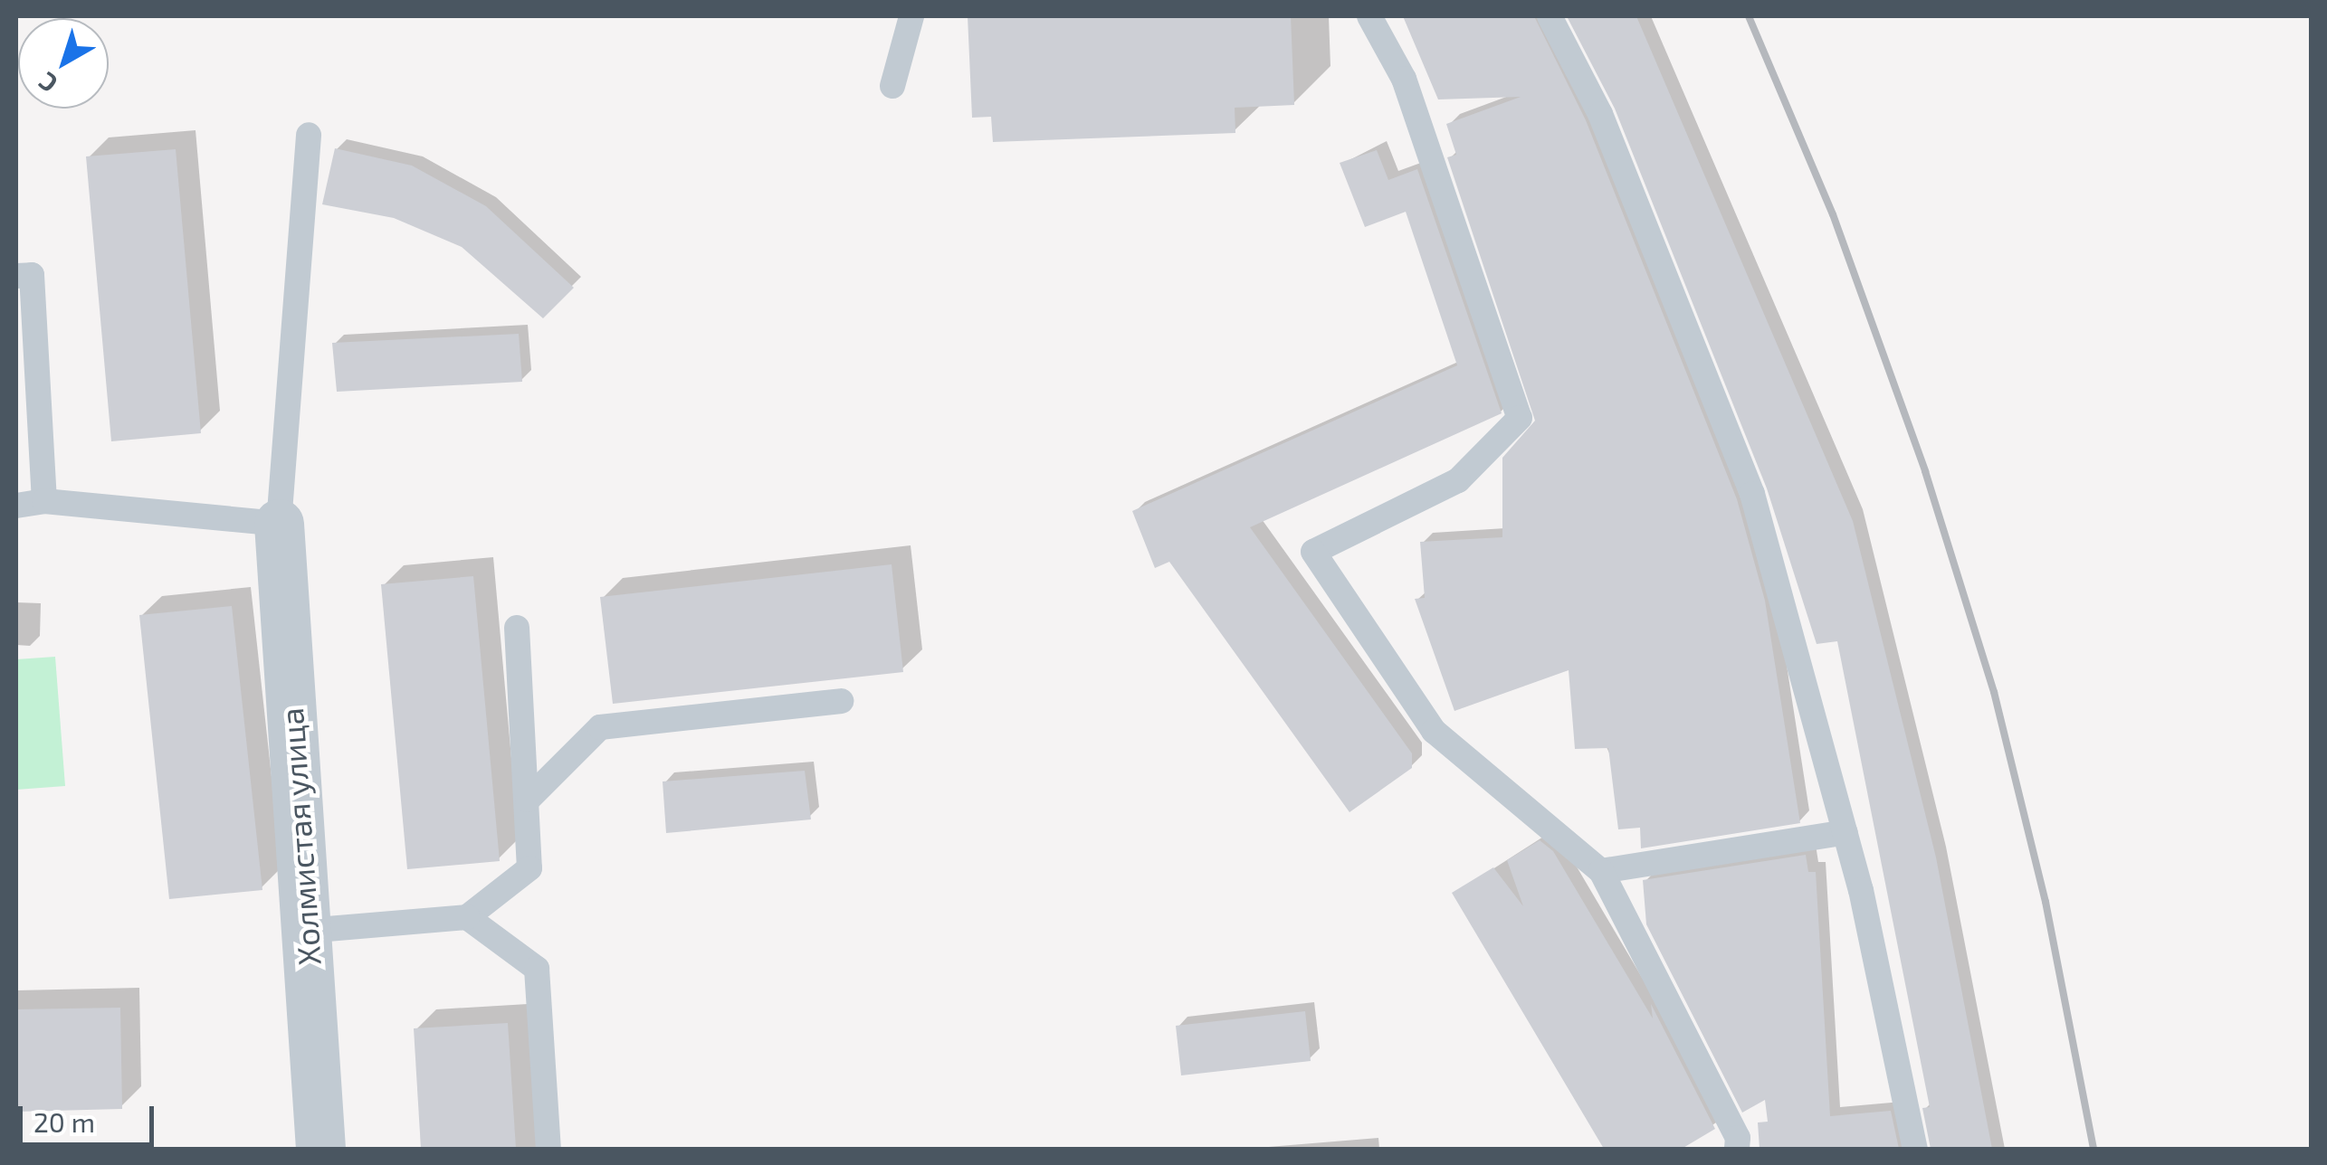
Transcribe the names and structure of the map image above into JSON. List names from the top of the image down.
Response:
{
  "streets": {
    "street": ["Холмистая улица"]
  },
  "scale_bar": "20 m",
  "north": "bottom left"
}
